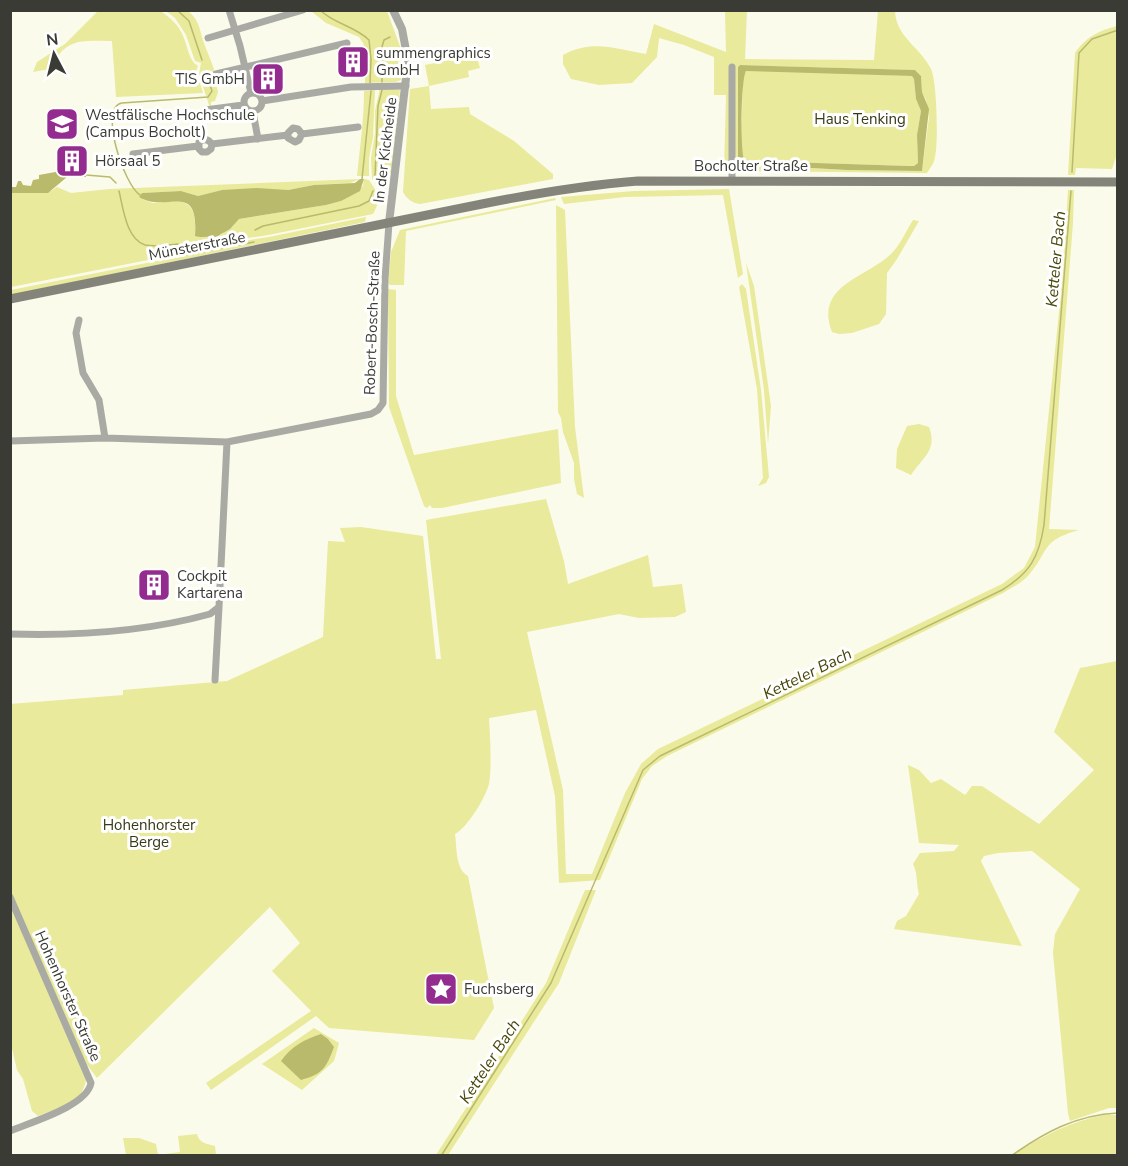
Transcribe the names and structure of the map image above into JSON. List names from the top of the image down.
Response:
{
  "streets": {
    "main road": ["Bocholter Straße", "Münsterstraße"],
    "street": ["In der Kickheide", "Robert-Bosch-Straße", "Hohenhorster Straße"]
  },
  "crossings": [
    ["In der Kickheide", "Bocholter Straße"],
    ["In der Kickheide", "Münsterstraße"],
    ["In der Kickheide", "Robert-Bosch-Straße"],
    ["Bocholter Straße", "Münsterstraße"],
    ["Bocholter Straße", "Robert-Bosch-Straße"],
    ["Münsterstraße", "Robert-Bosch-Straße"]
  ],
  "water": ["Ketteler Bach"],
  "parks": ["Haus Tenking", "Hohenhorster Berge"],
  "places": {
    "building": [
      "summengraphics GmbH",
      "TIS GmbH",
      "Hörsaal 5",
      "Cockpit Kartarena"
    ],
    "school or university": ["Westfälische Hochschule (Campus Bocholt)"],
    "place": ["Fuchsberg"]
  },
  "north": "top"
}
